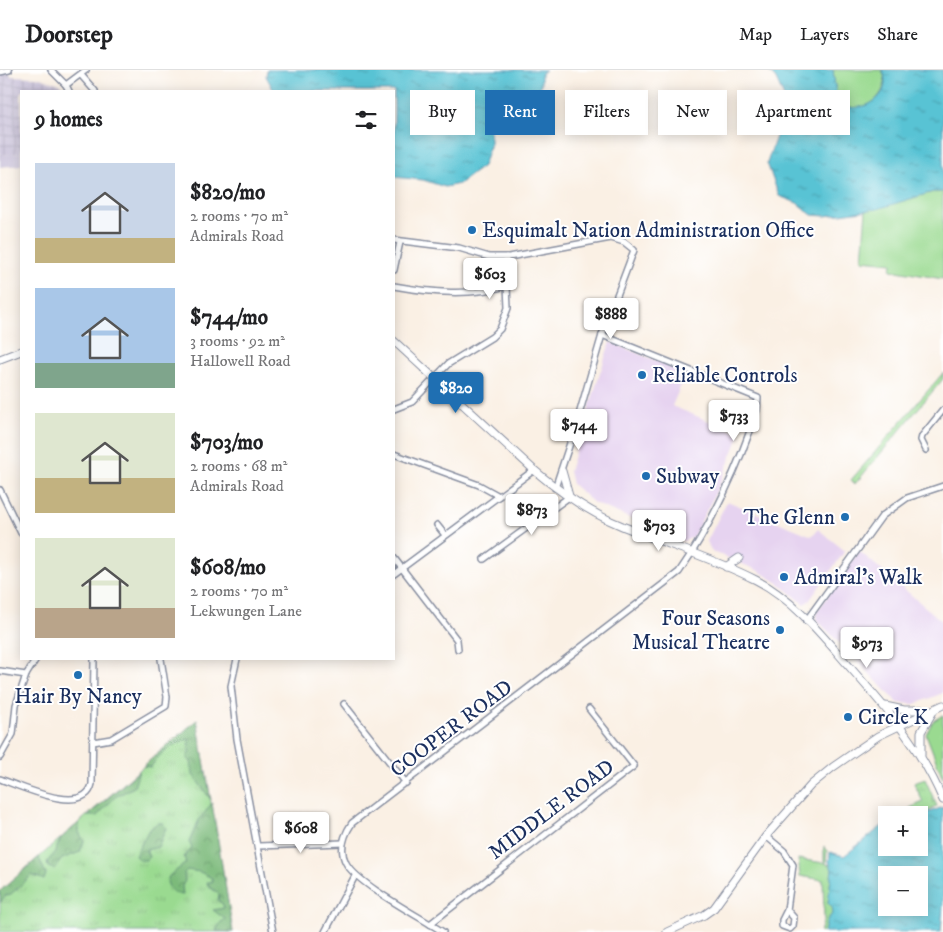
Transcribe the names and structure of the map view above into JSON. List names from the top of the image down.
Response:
{
  "streets": {
    "street": ["COOPER ROAD", "MIDDLE ROAD"]
  },
  "places": [
    "Esquimalt Nation Administration Office",
    "Reliable Controls",
    "Subway",
    "The Glenn",
    "Admiral's Walk",
    "Four Seasons Musical Theatre",
    "Hair By Nancy",
    "Circle K"
  ],
  "page": {
    "header": "Doorstep",
    "nav": ["Map", "Layers", "Share"],
    "chip": [
      "Buy",
      "Rent",
      "Filters",
      "New",
      "Apartment"
    ],
    "heading": "9 homes",
    "list": [
      {
        "name": "$820/mo",
        "note": "2 rooms · 70 m² · Admirals Road"
      },
      {
        "name": "$744/mo",
        "note": "3 rooms · 92 m² · Hallowell Road"
      },
      {
        "name": "$703/mo",
        "note": "2 rooms · 68 m² · Admirals Road"
      },
      {
        "name": "$608/mo",
        "note": "2 rooms · 70 m² · Lekwungen Lane"
      }
    ],
    "price": [
      "$603",
      "$888",
      "$820",
      "$733",
      "$744",
      "$873",
      "$703",
      "$973",
      "$608"
    ],
    "map_buttons": ["+", "−"]
  }
}
